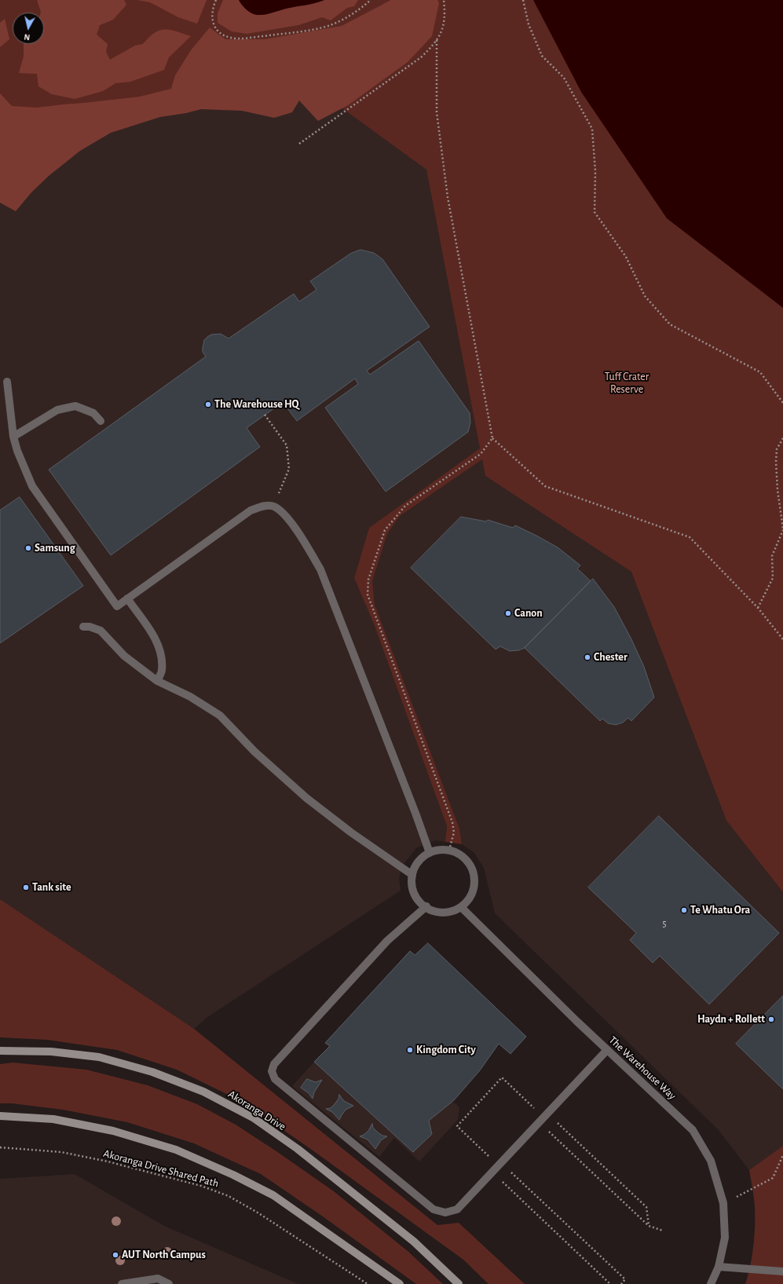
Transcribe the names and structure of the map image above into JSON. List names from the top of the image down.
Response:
{
  "streets": {
    "main road": ["Akoranga Drive"],
    "street": ["The Warehouse Way"],
    "path": ["Akoranga Drive Shared Path"]
  },
  "parks": ["Tuff Crater Reserve"],
  "places": [
    "The Warehouse HQ",
    "Samsung",
    "Canon",
    "Chester",
    "Tank site",
    "Te Whatu Ora",
    "Haydn + Rollett",
    "Kingdom City",
    "AUT North Campus"
  ],
  "house_numbers": ["5"],
  "north": "bottom"
}
